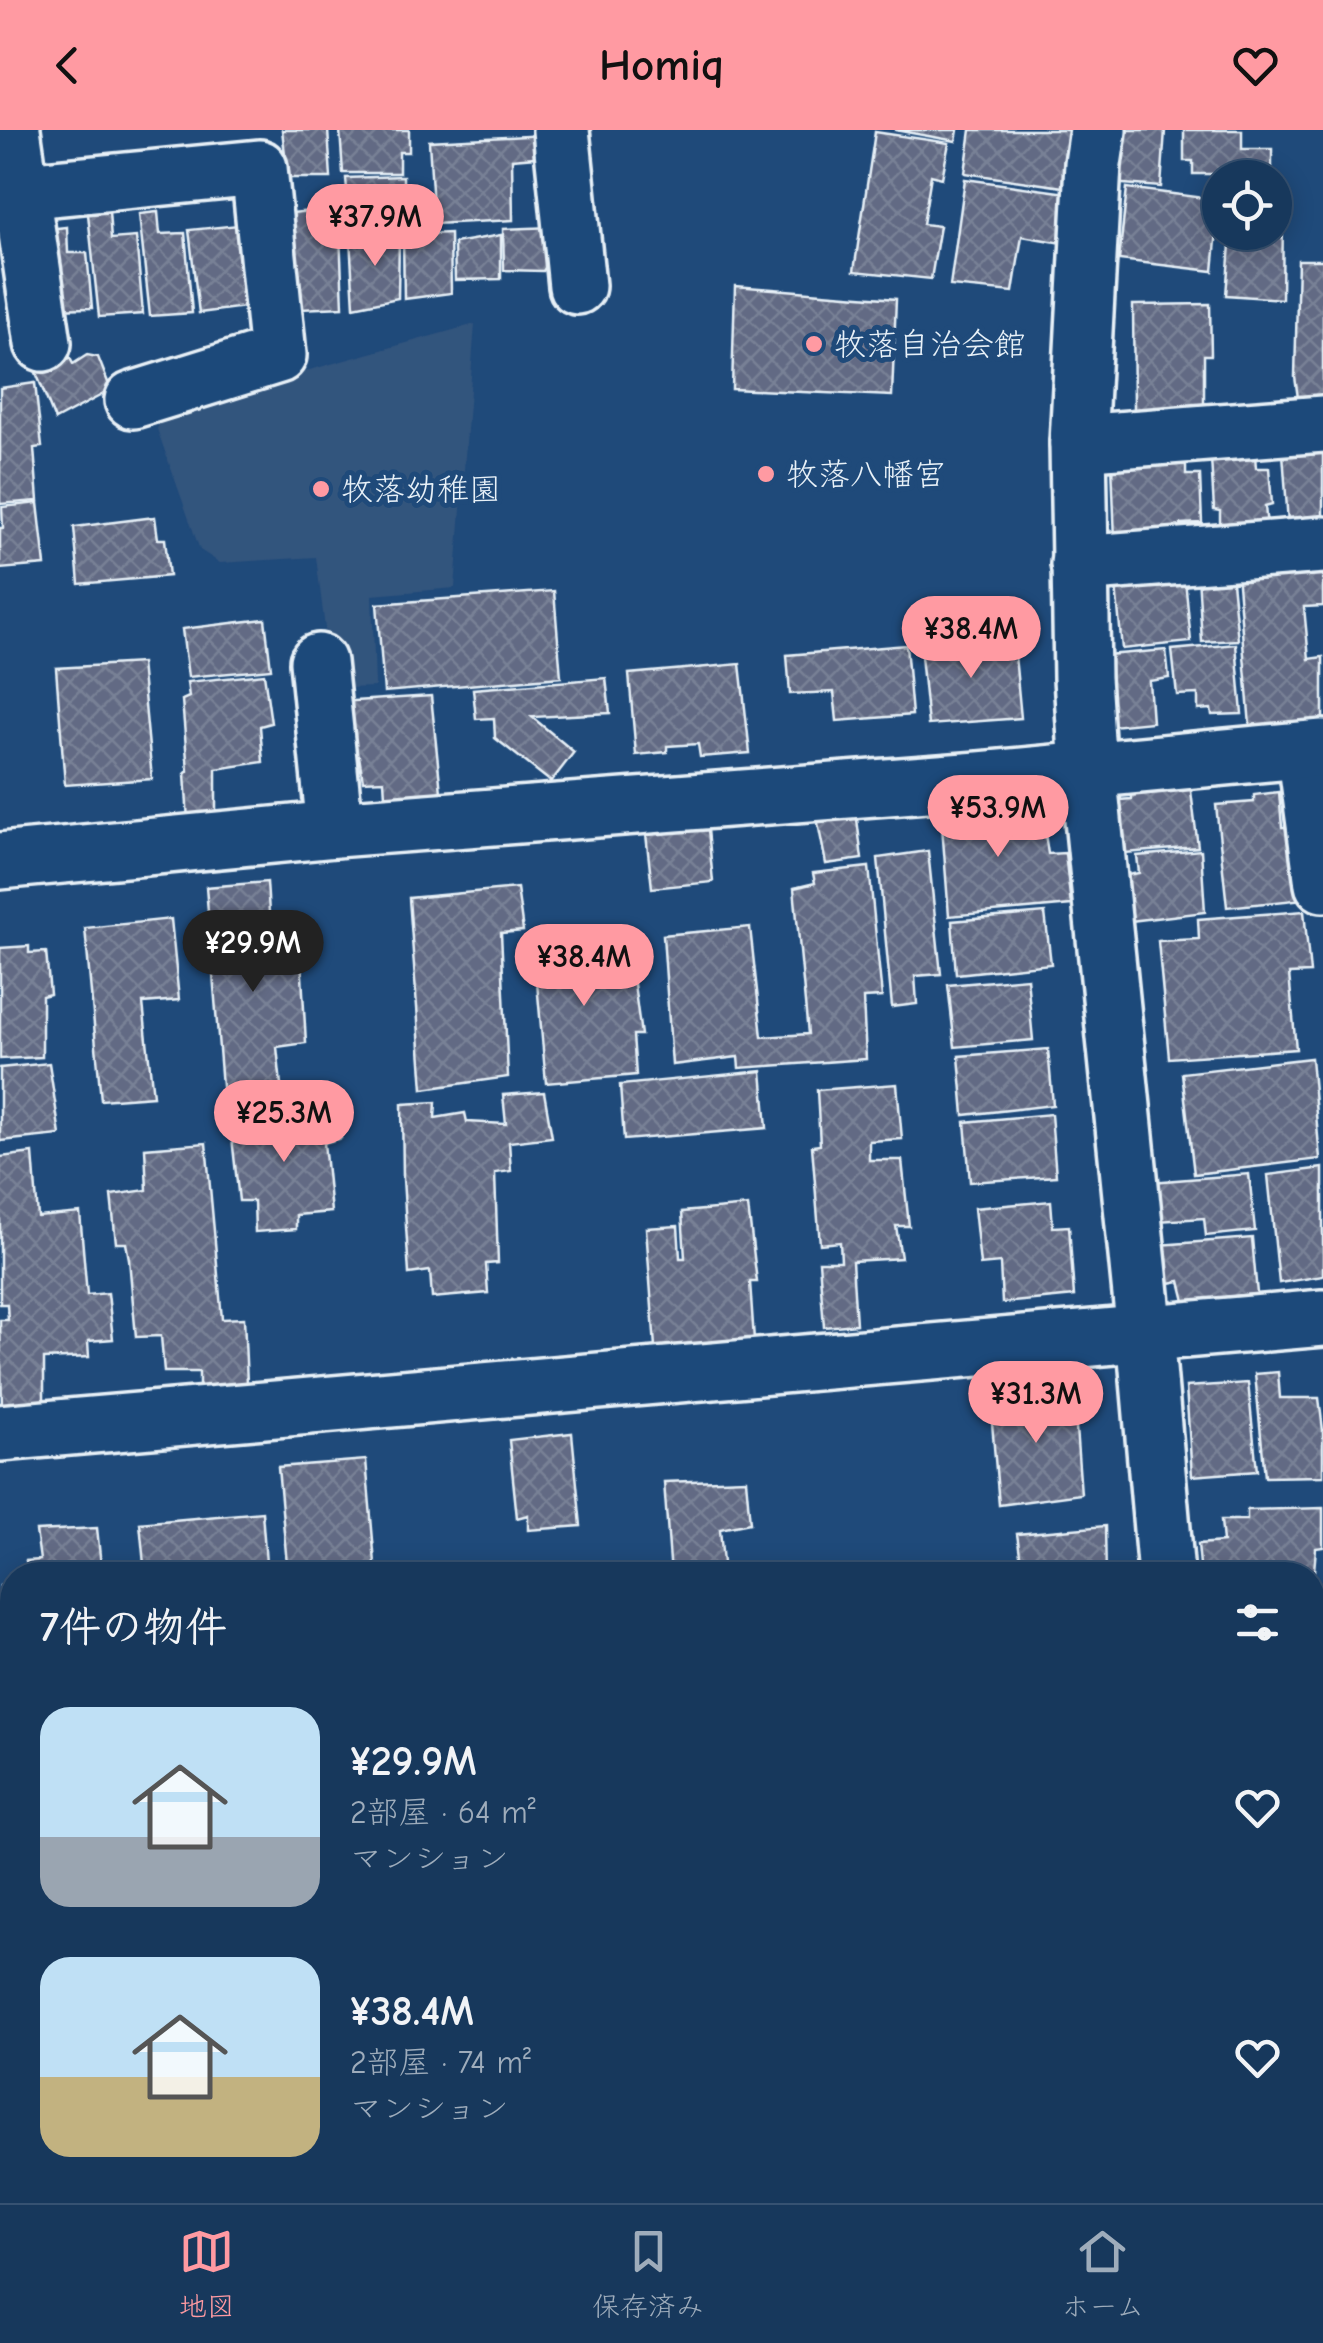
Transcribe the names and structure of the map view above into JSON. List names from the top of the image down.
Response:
{
  "places": ["牧落自治会館", "牧落八幡宮", "牧落幼稚園"],
  "page": {
    "header": "Homiq",
    "price": [
      "¥37.9M",
      "¥38.4M",
      "¥53.9M",
      "¥29.9M",
      "¥38.4M",
      "¥25.3M",
      "¥31.3M"
    ],
    "heading": "7件の物件",
    "list": [
      {
        "name": "¥29.9M",
        "note": "2部屋 · 64 m² · マンション"
      },
      {
        "name": "¥38.4M",
        "note": "2部屋 · 74 m² · マンション"
      }
    ],
    "tabs": ["地図", "保存済み", "ホーム"]
  }
}
